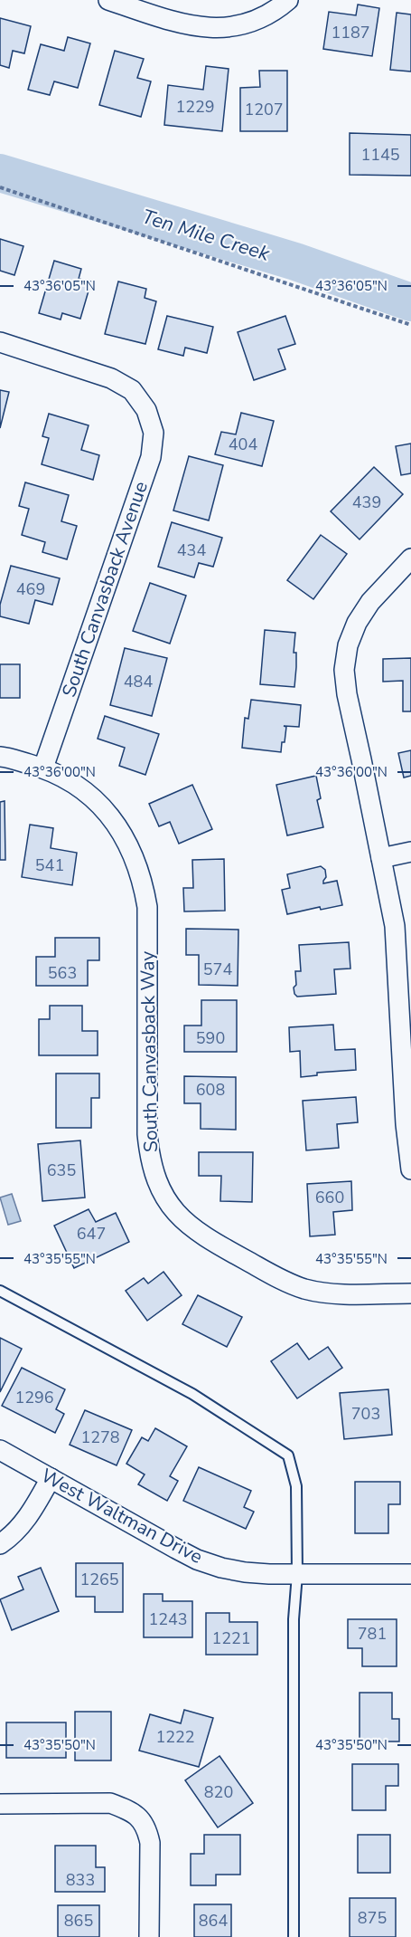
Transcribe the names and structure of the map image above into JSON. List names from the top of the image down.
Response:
{
  "streets": {
    "street": ["South Canvasback Avenue", "South Canvasback Way", "West Waltman Drive"]
  },
  "crossings": [
    ["South Canvasback Avenue", "South Canvasback Way"]
  ],
  "water": ["Ten Mile Creek"],
  "house_numbers": [
    "1187",
    "1229",
    "1207",
    "1145",
    "404",
    "439",
    "434",
    "469",
    "484",
    "541",
    "574",
    "563",
    "590",
    "608",
    "635",
    "660",
    "647",
    "1296",
    "703",
    "1278",
    "1265",
    "1243",
    "781",
    "1221",
    "1222",
    "820",
    "833",
    "875",
    "865",
    "864"
  ],
  "coordinates": [
    "43°36'05\"N",
    "43°36'00\"N",
    "43°35'55\"N",
    "43°35'50\"N"
  ]
}
